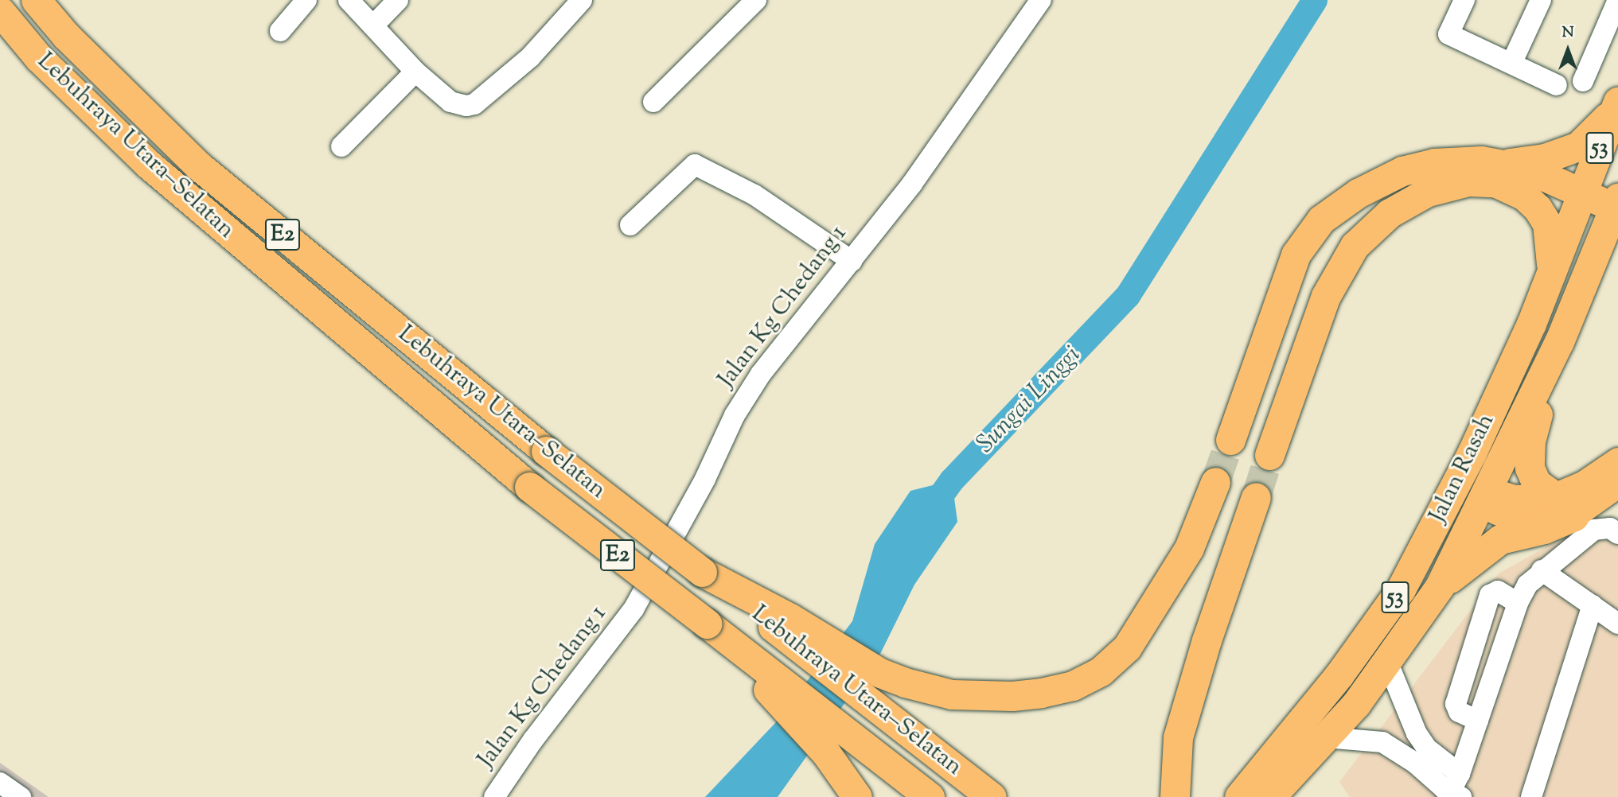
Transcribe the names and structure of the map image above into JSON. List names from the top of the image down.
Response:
{
  "streets": {
    "highway": [
      "Lebuhraya Utara–Selatan",
      "53",
      "E2",
      "Jalan Rasah"
    ],
    "street": ["Jalan Kg Chedang 1"]
  },
  "water": ["Sungai Linggi"],
  "north": "top"
}
